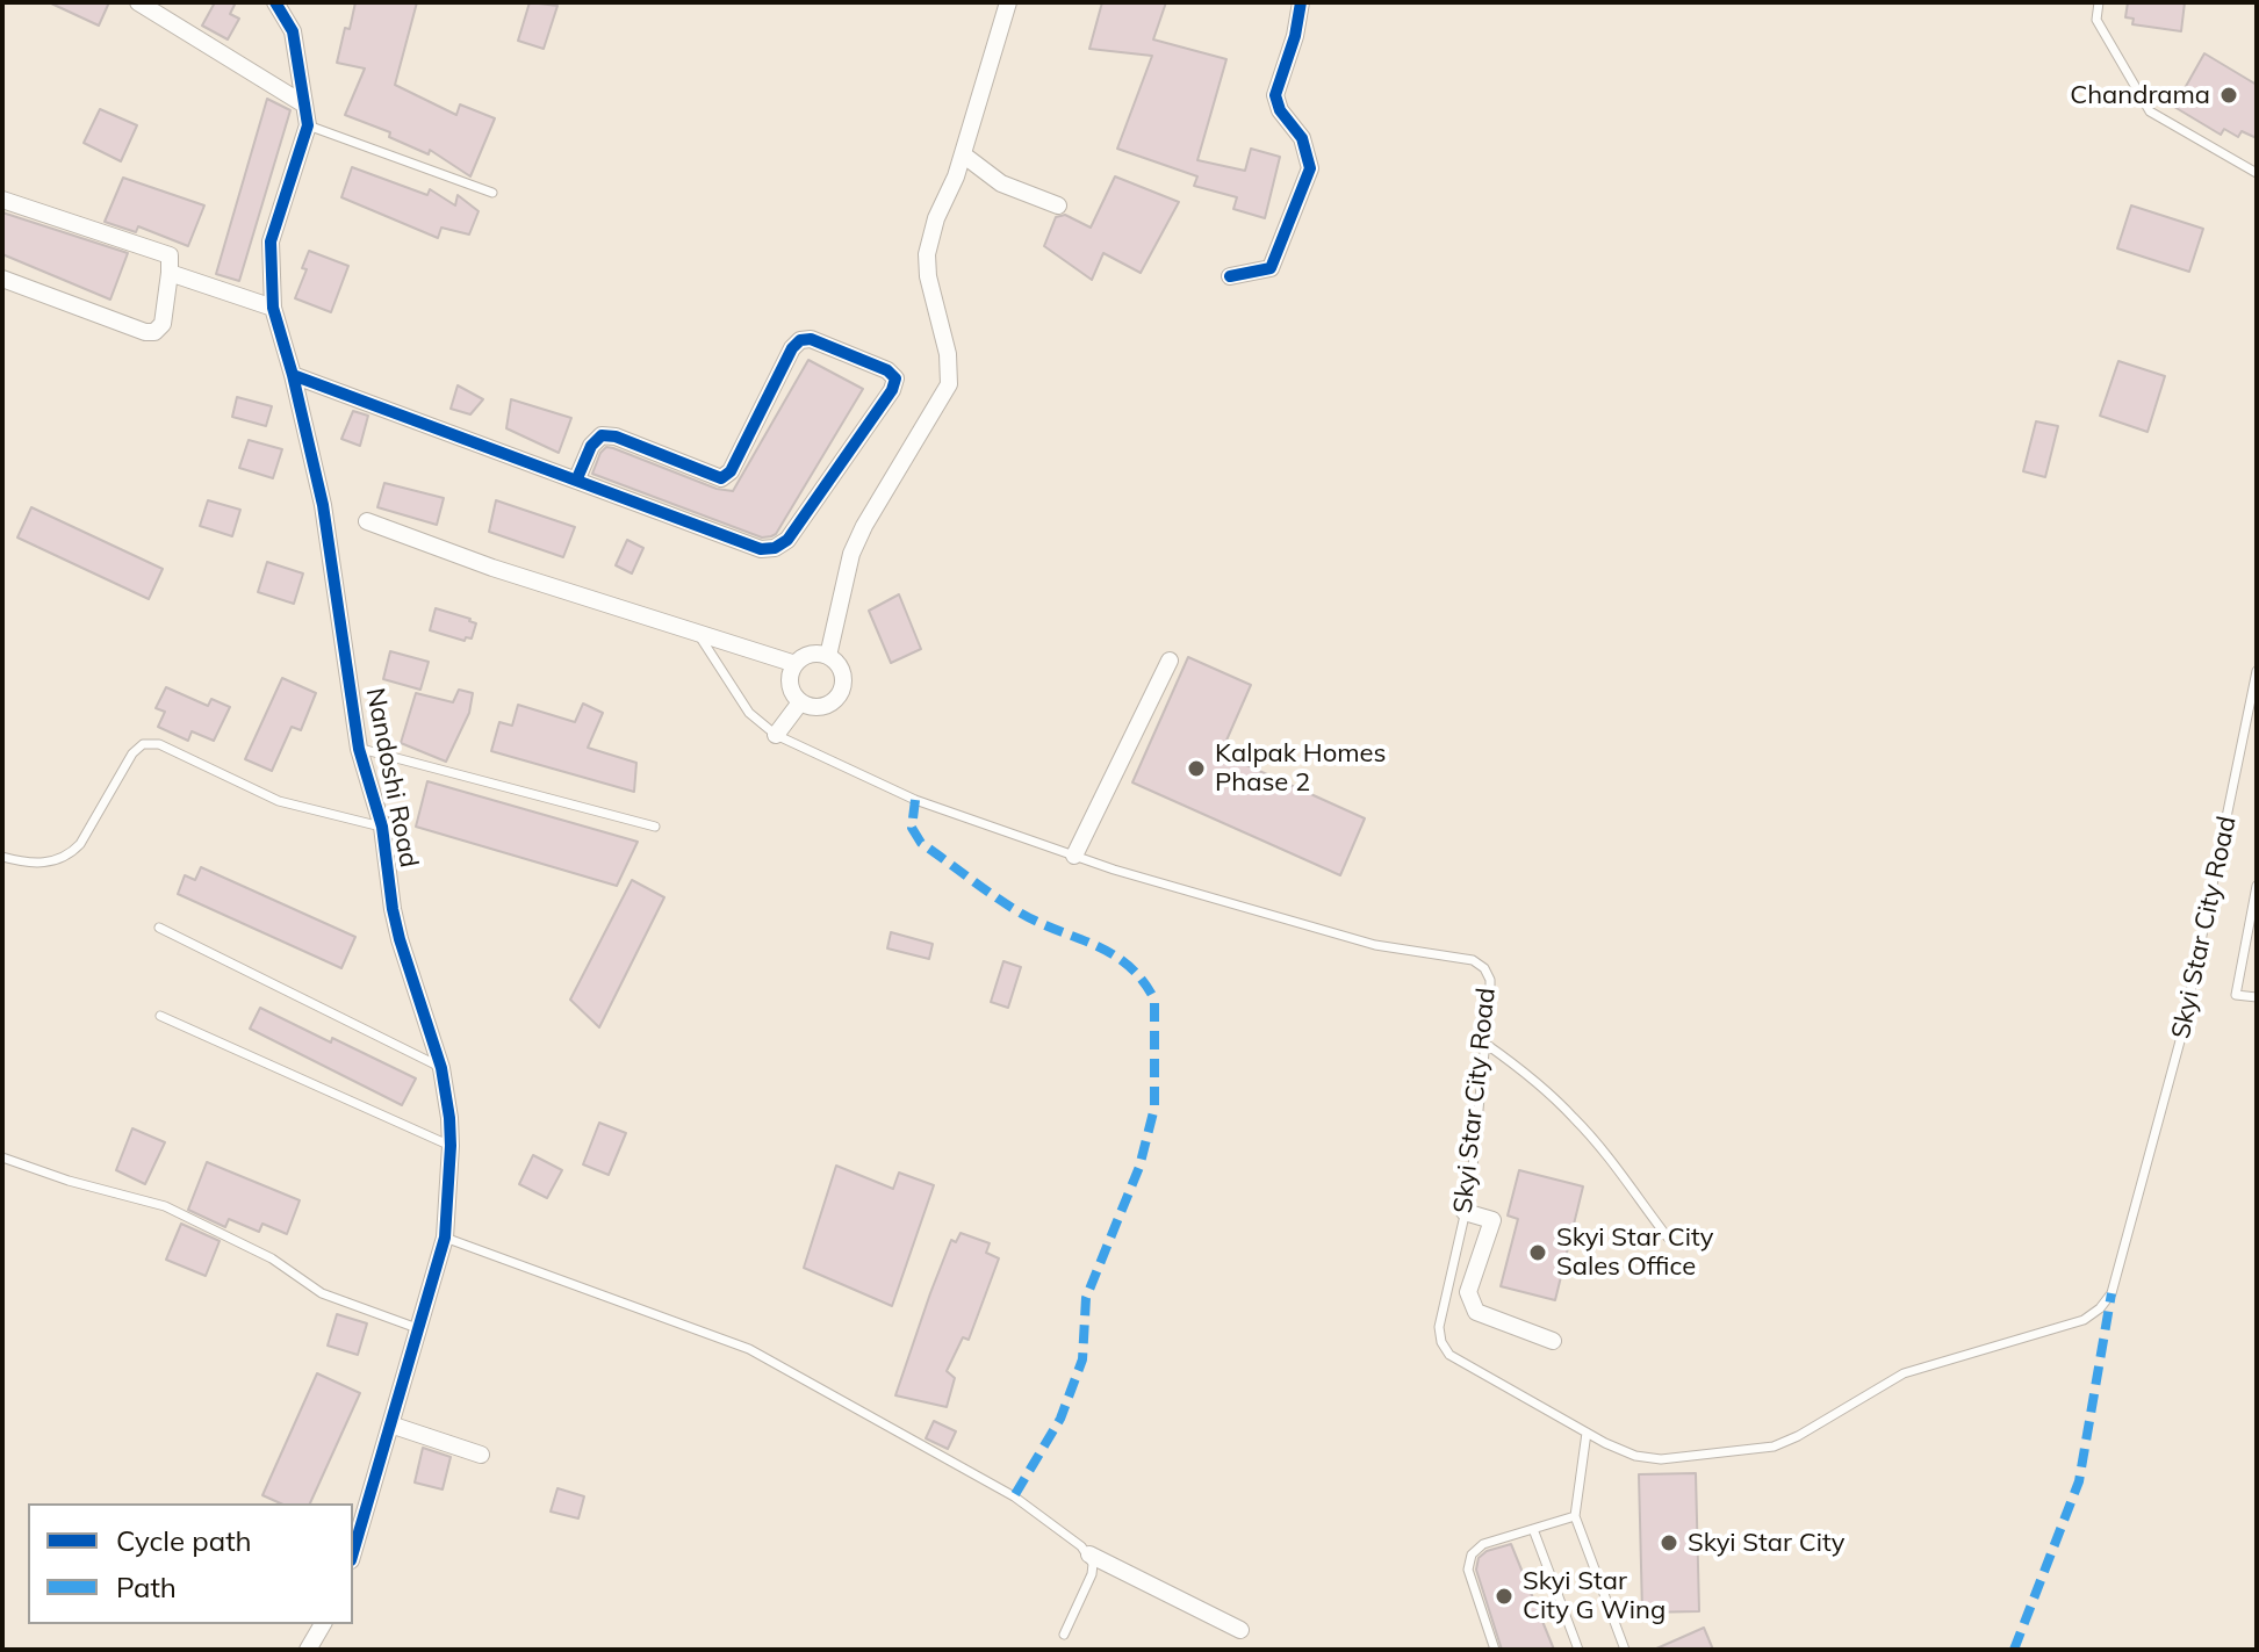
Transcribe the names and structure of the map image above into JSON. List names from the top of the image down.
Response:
{
  "streets": {
    "street": ["Nandoshi Road"],
    "lane": ["Skyi Star City Road"]
  },
  "places": [
    "Chandrama",
    "Kalpak Homes Phase 2",
    "Skyi Star City Sales Office",
    "Skyi Star City",
    "Skyi Star City G Wing"
  ],
  "legend": ["Cycle path", "Path"]
}
